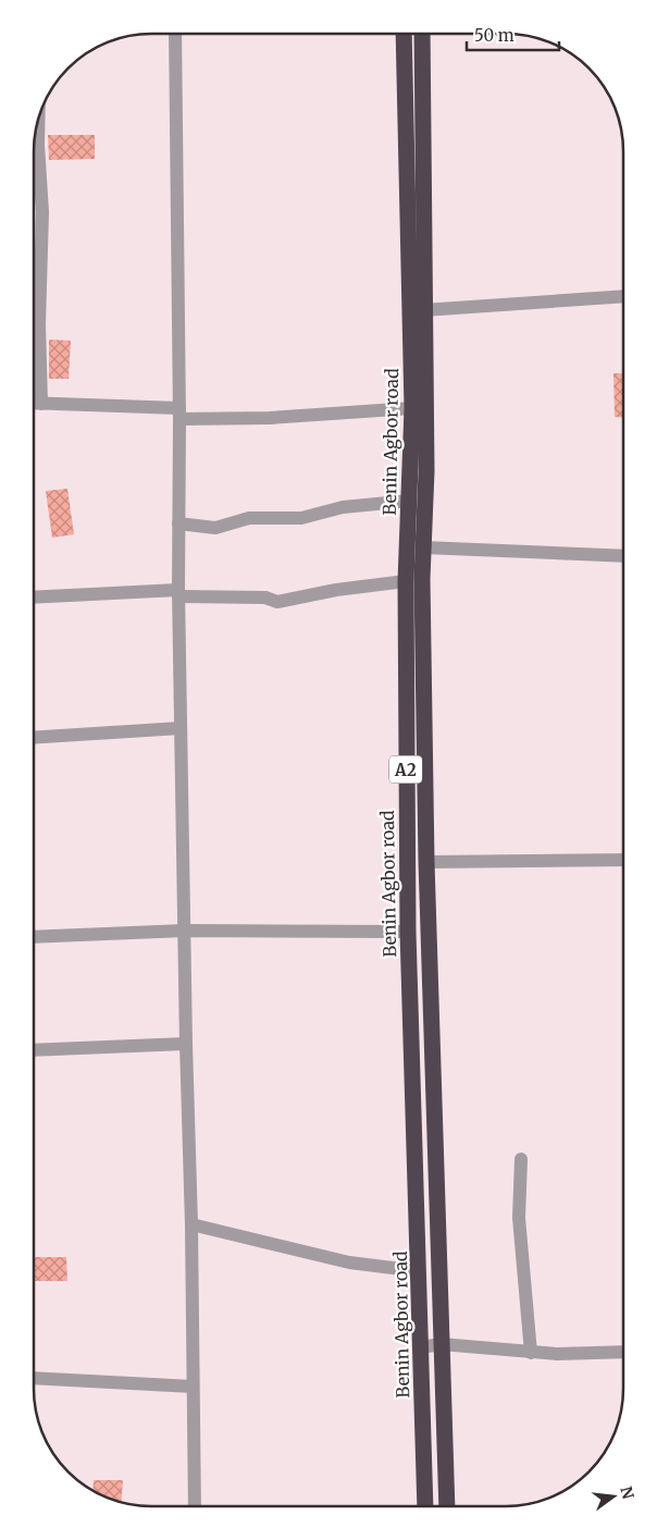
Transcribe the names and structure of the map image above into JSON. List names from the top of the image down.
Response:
{
  "streets": {
    "highway": ["Benin Agbor road", "A2"]
  },
  "scale_bar": "50 m",
  "north": "right"
}
